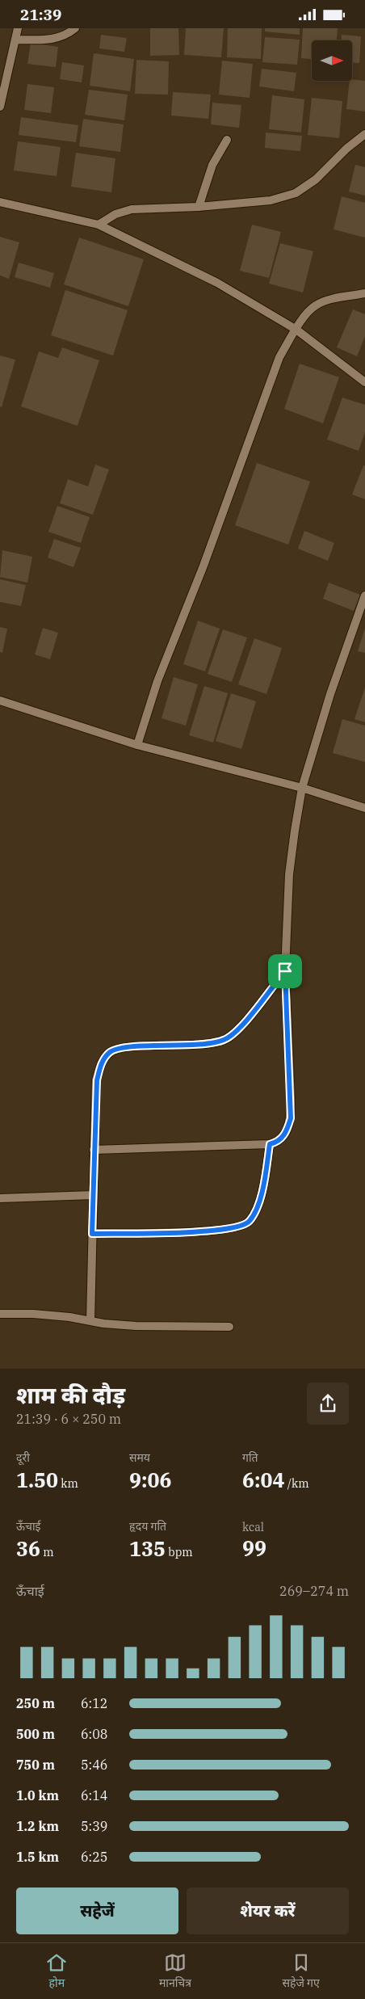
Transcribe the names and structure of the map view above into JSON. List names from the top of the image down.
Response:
{
  "north": "right",
  "page": {
    "status": "21:39",
    "heading": ["शाम की दौड़", "21:39 · 6 × 250 m"],
    "stats": [
      ["दूरी", "1.50 km"],
      ["समय", "9:06"],
      ["गति", "6:04 /km"],
      ["ऊँचाई", "36 m"],
      ["हृदय गति", "135 bpm"],
      ["kcal", "99"]
    ],
    "chart": ["ऊँचाई", "269–274 m"],
    "list": [
      {
        "name": "250 m",
        "note": "6:12"
      },
      {
        "name": "500 m",
        "note": "6:08"
      },
      {
        "name": "750 m",
        "note": "5:46"
      },
      {
        "name": "1.0 km",
        "note": "6:14"
      },
      {
        "name": "1.2 km",
        "note": "5:39"
      },
      {
        "name": "1.5 km",
        "note": "6:25"
      }
    ],
    "buttons": ["सहेजें", "शेयर करें"],
    "tabs": ["होम", "मानचित्र", "सहेजे गए"]
  }
}
